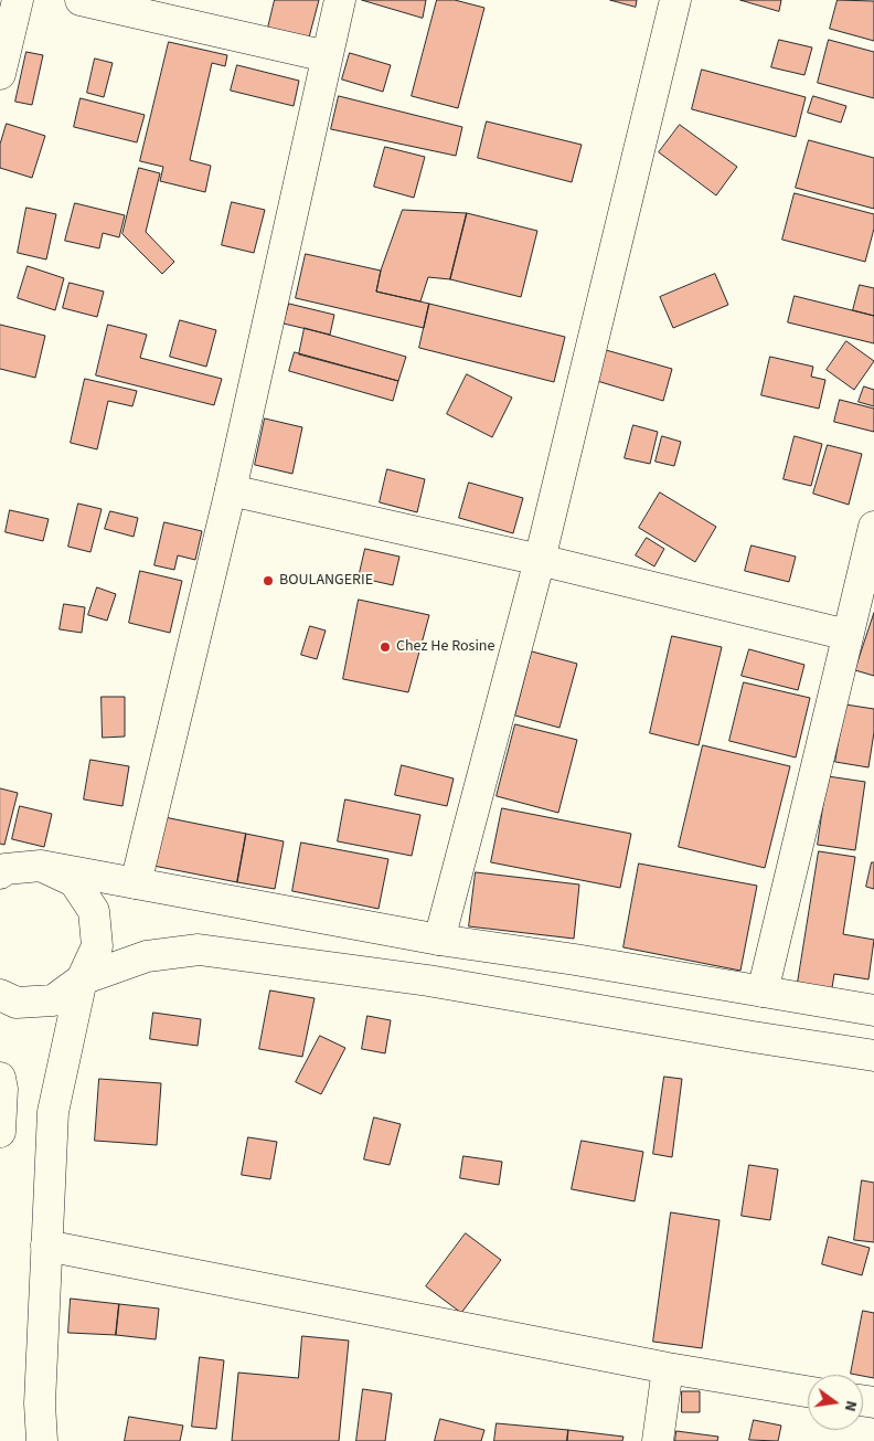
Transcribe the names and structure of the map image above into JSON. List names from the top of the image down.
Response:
{
  "places": ["BOULANGERIE", "Chez He Rosine"],
  "north": "right"
}
